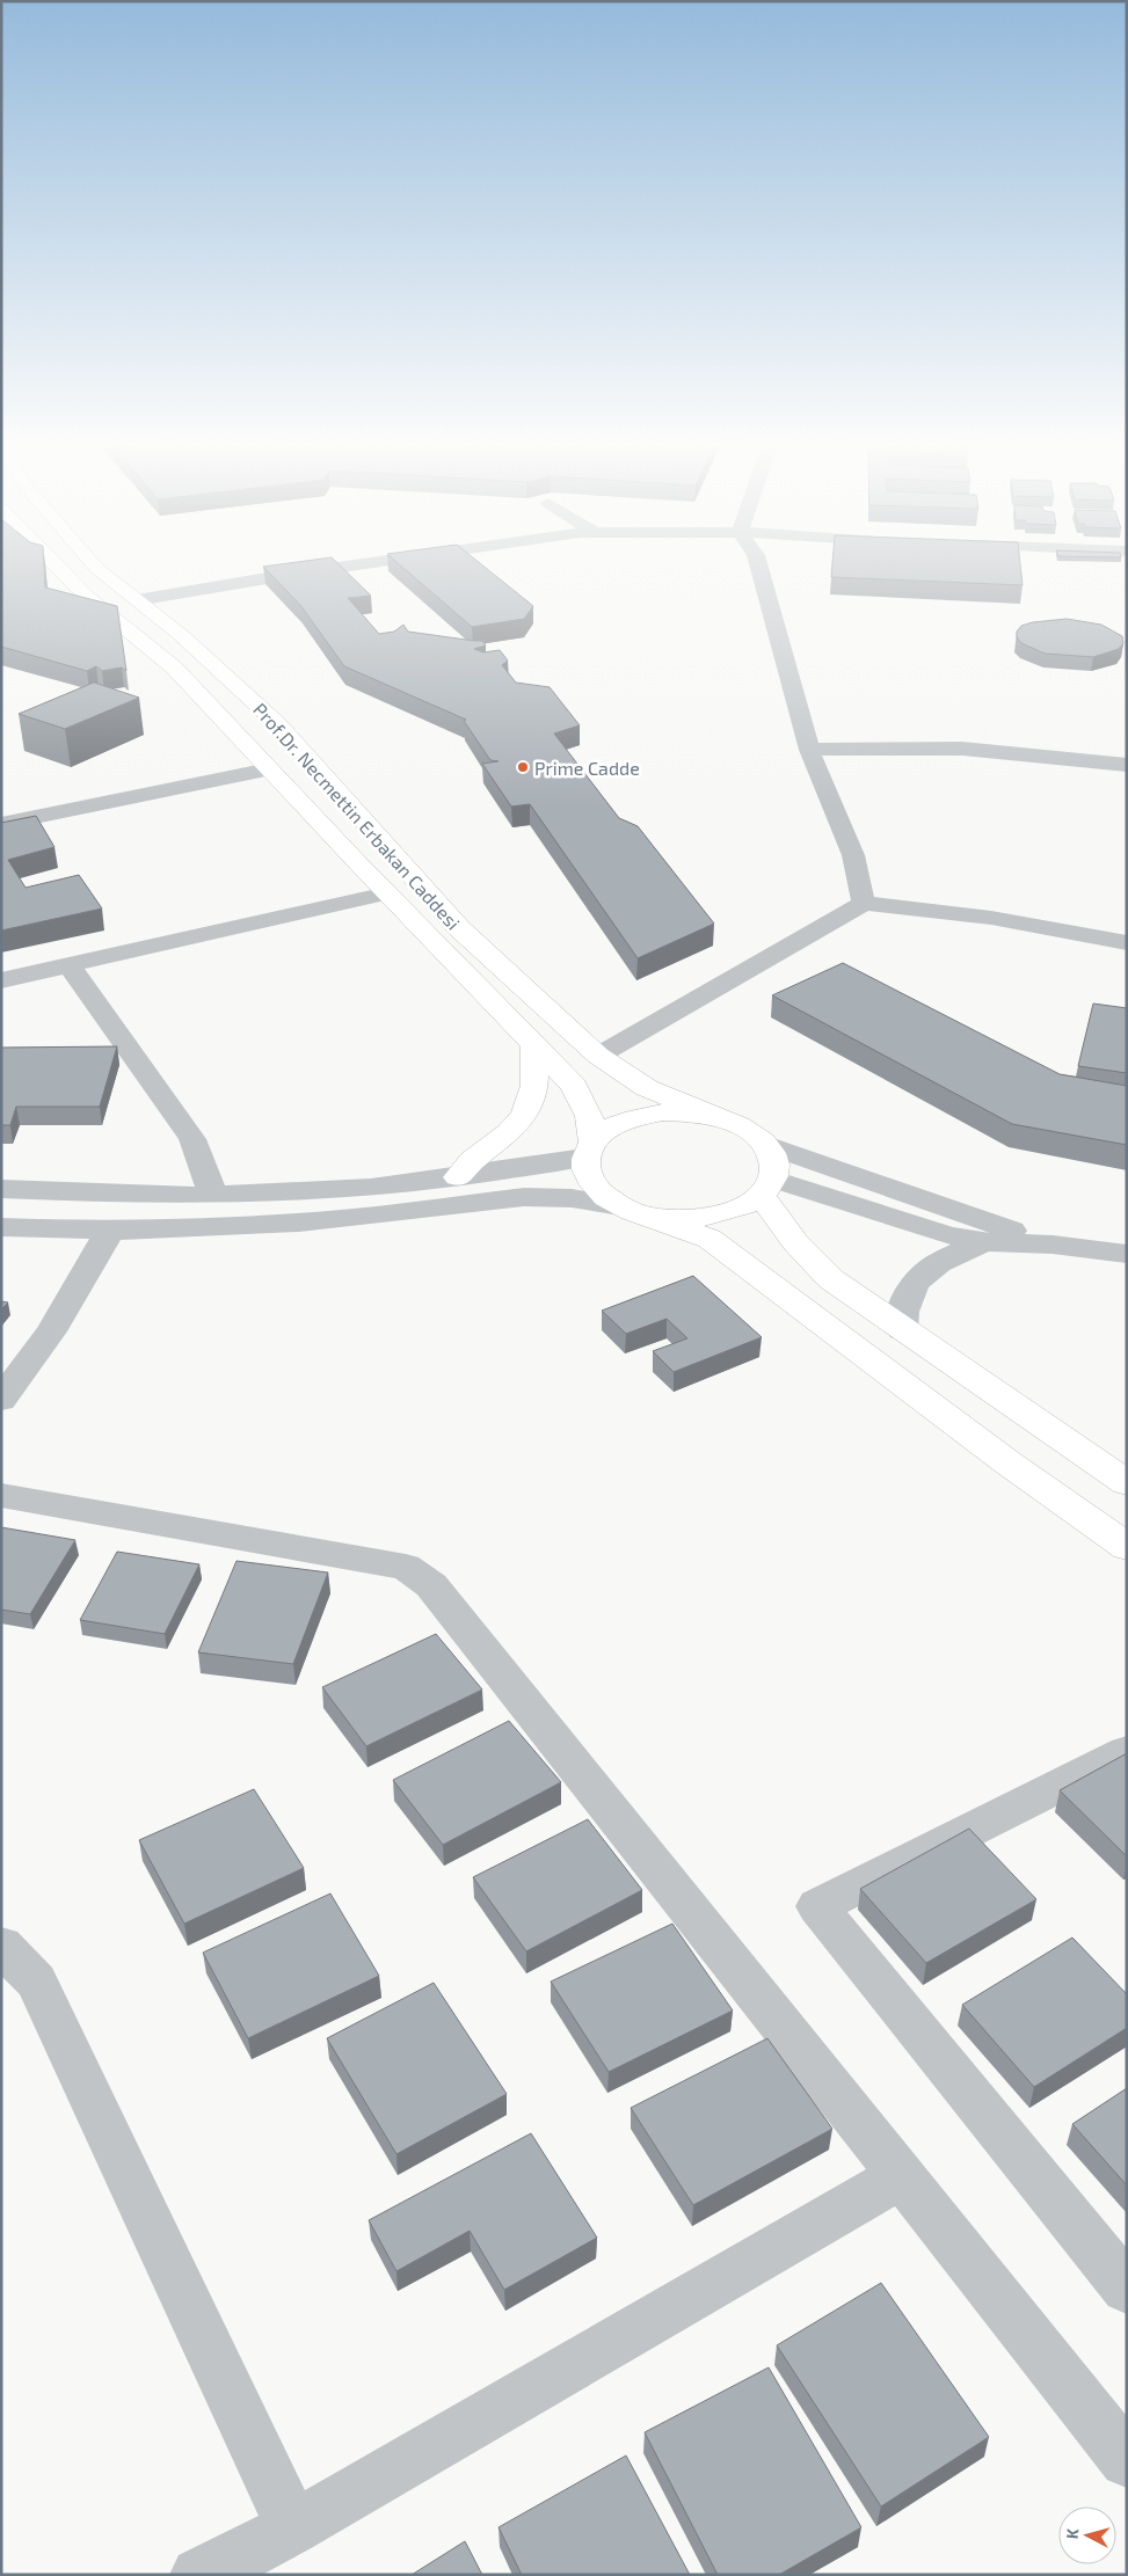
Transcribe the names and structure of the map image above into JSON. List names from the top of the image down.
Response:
{
  "streets": {
    "main road": ["Prof.Dr. Necmettin Erbakan Caddesi"]
  },
  "places": ["Prime Cadde"],
  "north": "left"
}
